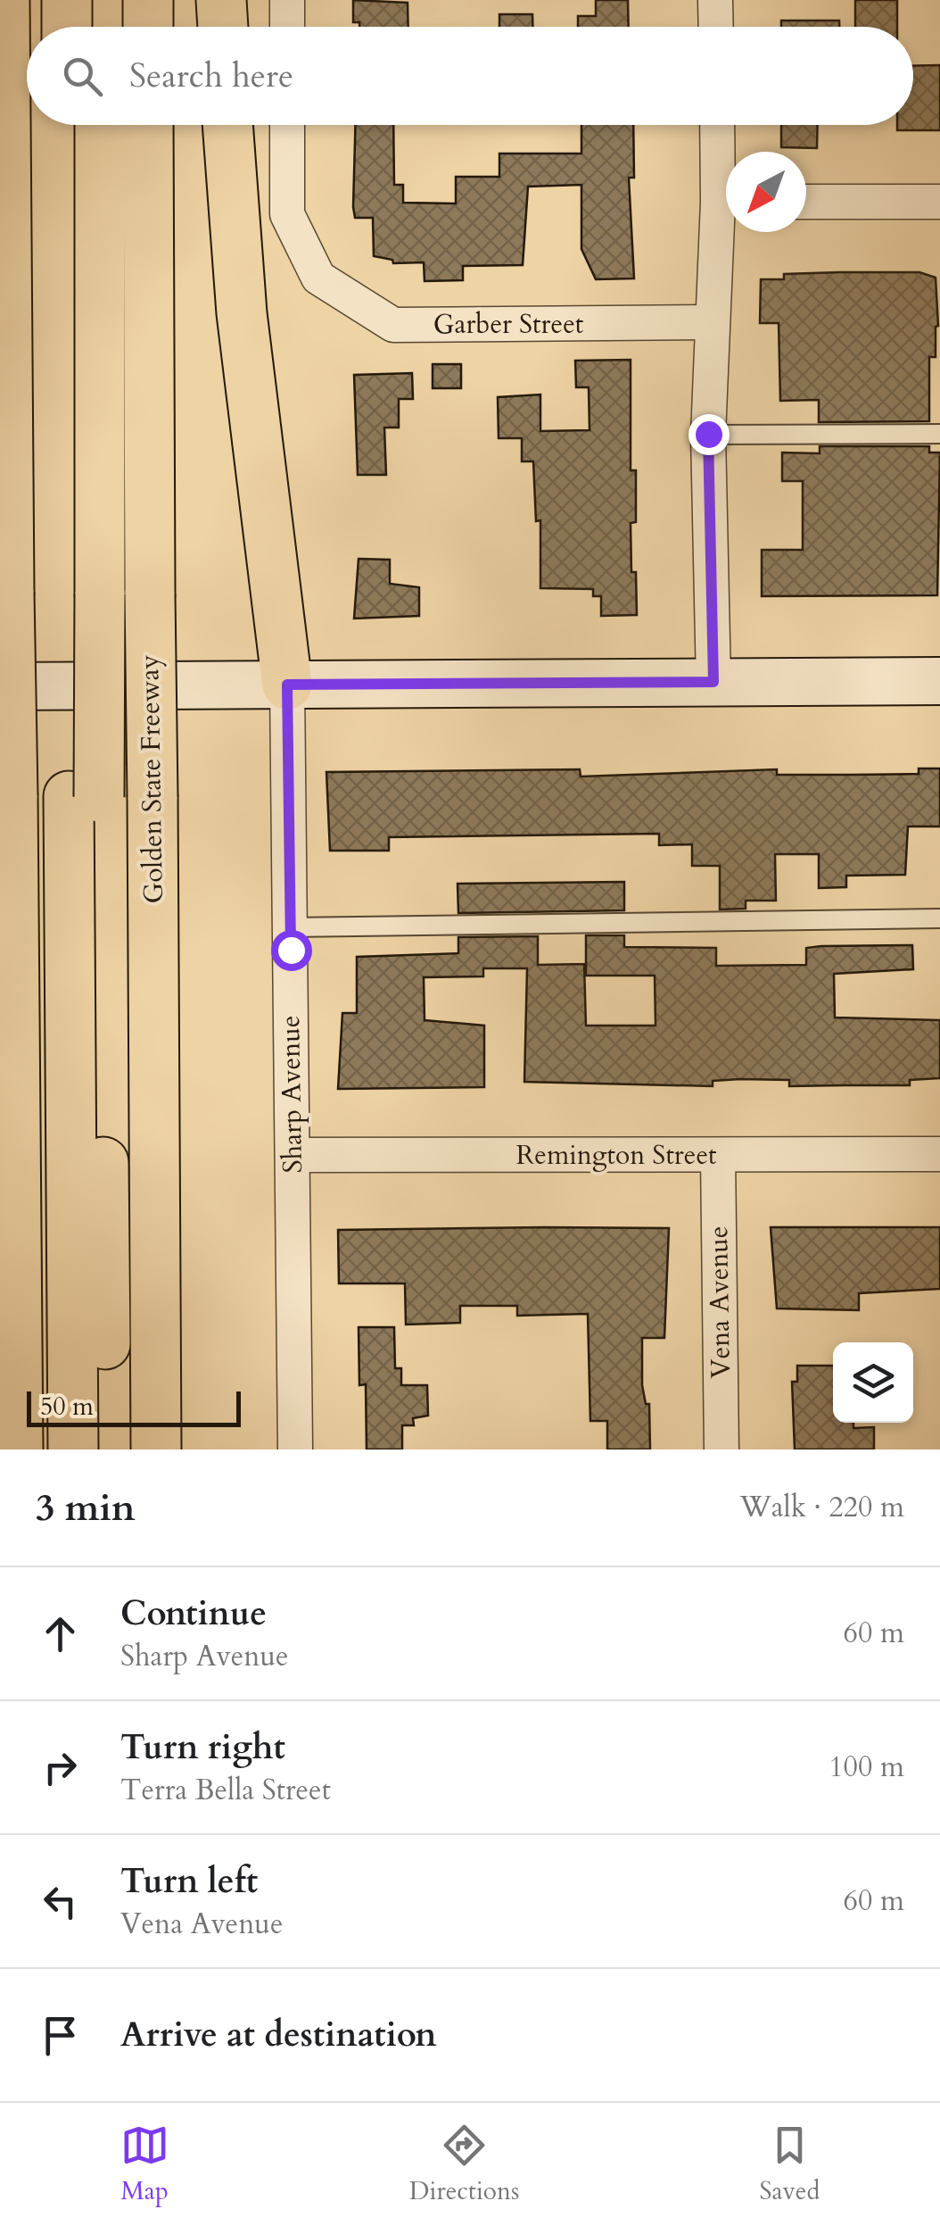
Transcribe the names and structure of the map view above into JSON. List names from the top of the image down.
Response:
{
  "streets": {
    "highway": ["Golden State Freeway"],
    "street": [
      "Garber Street",
      "Sharp Avenue",
      "Remington Street",
      "Vena Avenue"
    ]
  },
  "crossings": [
    ["Sharp Avenue", "Remington Street"],
    ["Remington Street", "Vena Avenue"]
  ],
  "scale_bar": "50 m",
  "north": "bottom left",
  "page": {
    "search": "Search here",
    "scale": "50 m",
    "heading": ["3 min", "Walk · 220 m"],
    "list": [
      ["Continue", "Sharp Avenue", "60 m"],
      ["Turn right", "Terra Bella Street", "100 m"],
      ["Turn left", "Vena Avenue", "60 m"],
      "Arrive at destination"
    ],
    "nav": ["Map", "Directions", "Saved"]
  }
}
